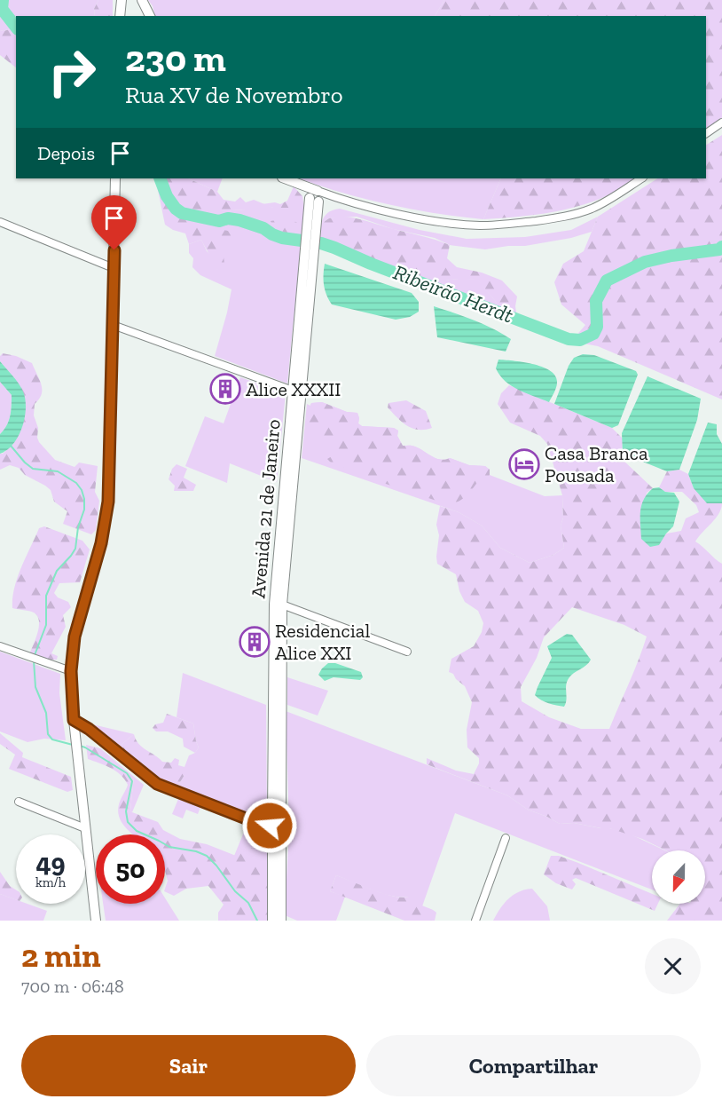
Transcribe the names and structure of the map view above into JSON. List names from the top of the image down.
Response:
{
  "streets": {
    "main road": ["Avenida 21 de Janeiro"]
  },
  "water": ["Ribeirão Herdt"],
  "places": {
    "building": ["Alice XXXII", "Residencial Alice XXI"],
    "hotel": ["Casa Branca Pousada"]
  },
  "north": "bottom",
  "page": {
    "turn": ["230 m", "Rua XV de Novembro"],
    "then": "Depois",
    "speed": "49 km/h",
    "limit": "50",
    "heading": ["2 min", "700 m · 06:48"],
    "buttons": ["Sair", "Compartilhar"]
  }
}
